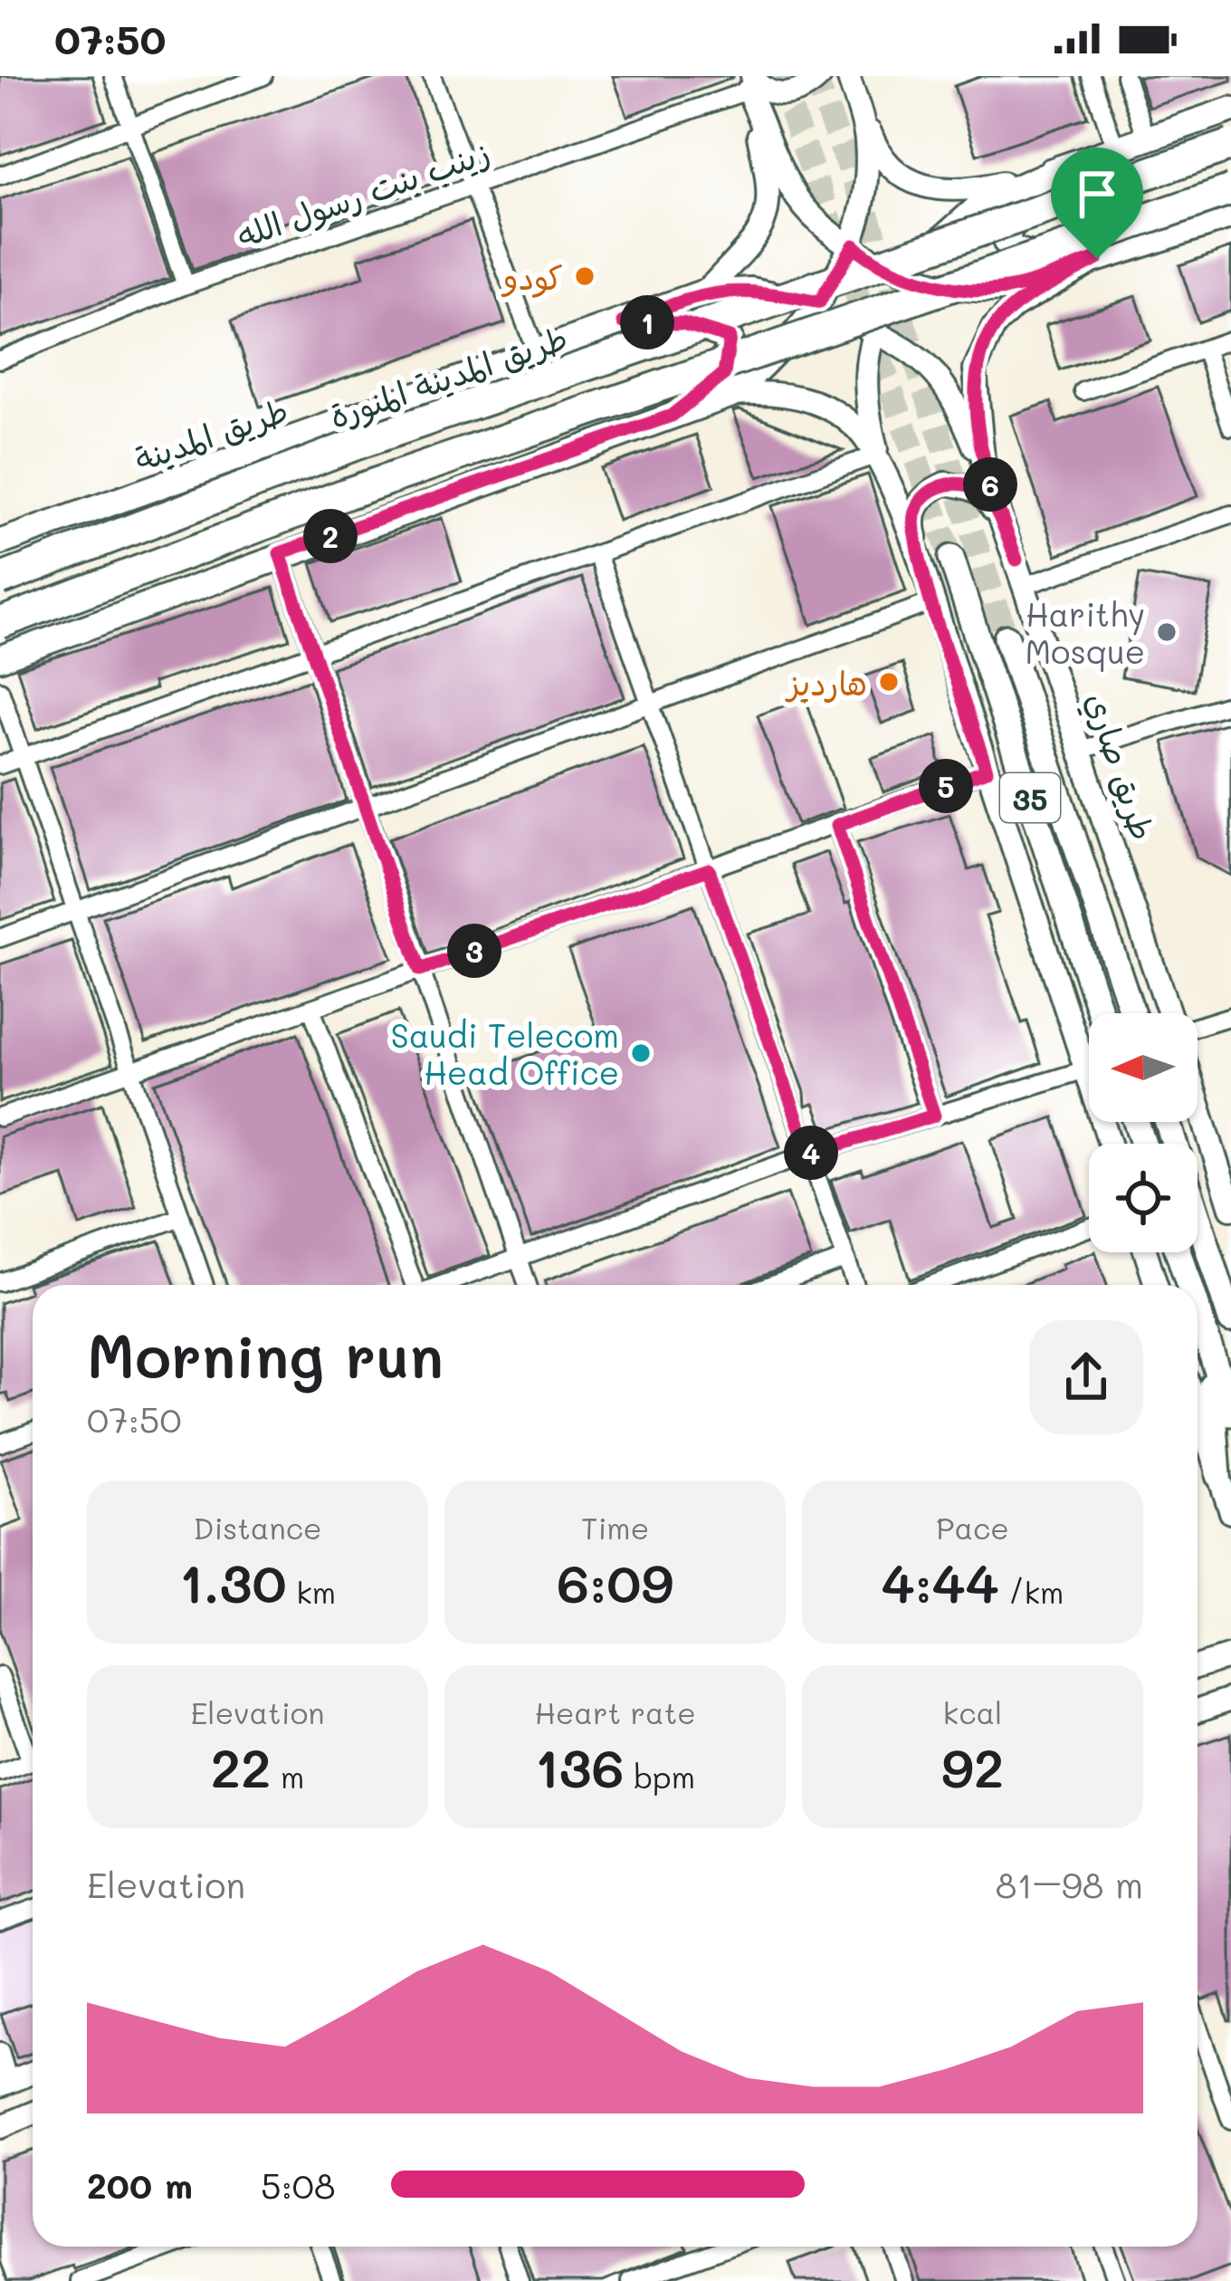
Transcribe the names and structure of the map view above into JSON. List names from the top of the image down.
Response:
{
  "streets": {
    "highway": ["طريق المدينة المنورة"],
    "main road": ["طريق المدينة", "طريق صاري", "35"],
    "street": ["زينب بنت رسول الله"]
  },
  "crossings": [
    ["طريق المدينة", "طريق صاري"]
  ],
  "places": [
    "كودو",
    "Harithy Mosque",
    "هارديز",
    "Saudi Telecom Head Office"
  ],
  "north": "left",
  "page": {
    "status": "07:50",
    "pins": [
      "1",
      "6",
      "2",
      "5",
      "3",
      "4"
    ],
    "heading": ["Morning run", "07:50"],
    "stats": [
      ["Distance", "1.30 km"],
      ["Time", "6:09"],
      ["Pace", "4:44 /km"],
      ["Elevation", "22 m"],
      ["Heart rate", "136 bpm"],
      ["kcal", "92"]
    ],
    "chart": ["Elevation", "81–98 m"],
    "list": [
      {
        "name": "200 m",
        "note": "5:08"
      }
    ]
  }
}
